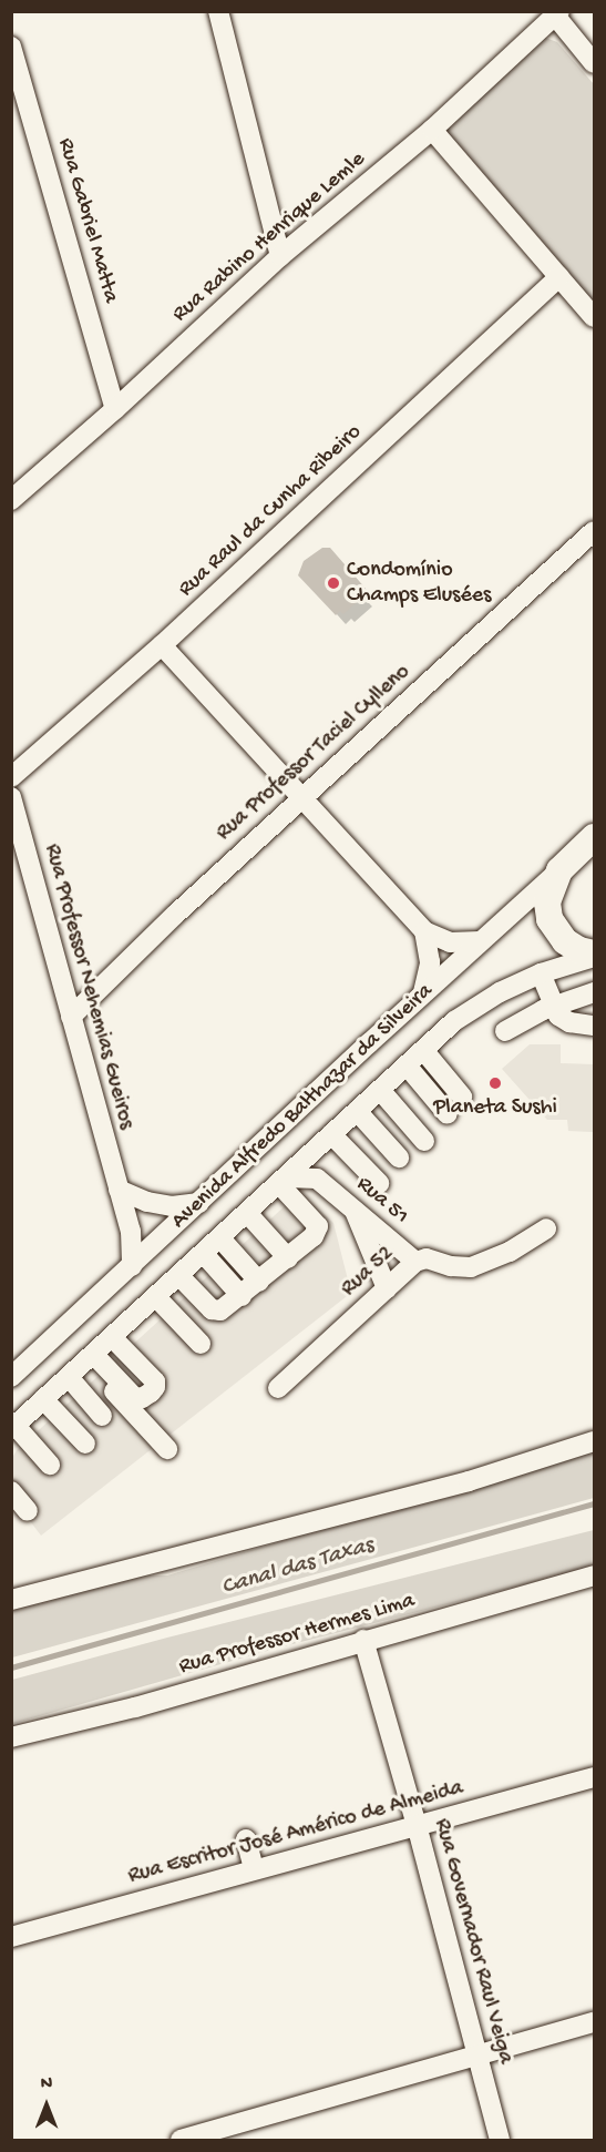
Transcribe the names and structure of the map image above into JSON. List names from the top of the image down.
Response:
{
  "streets": {
    "main road": ["Avenida Alfredo Balthazar da Silveira"],
    "street": [
      "Rua Gabriel Matta",
      "Rua Rabino Henrique Lemle",
      "Rua Raul da Cunha Ribeiro",
      "Rua Professor Taciel Cylleno",
      "Rua Professor Nehemias Gueiros",
      "Rua 51",
      "Rua 52",
      "Rua Professor Hermes Lima",
      "Rua Escritor José Américo de Almeida",
      "Rua Governador Raul Veiga"
    ]
  },
  "crossings": [
    ["Rua Gabriel Matta", "Rua Rabino Henrique Lemle"],
    ["Rua Professor Taciel Cylleno", "Rua Professor Nehemias Gueiros"],
    ["Rua Professor Nehemias Gueiros", "Avenida Alfredo Balthazar da Silveira"],
    ["Rua 51", "Rua 52"],
    ["Rua Professor Hermes Lima", "Rua Governador Raul Veiga"],
    ["Rua Escritor José Américo de Almeida", "Rua Governador Raul Veiga"]
  ],
  "water": ["Canal das Taxas"],
  "places": ["Condomínio Champs Elusées", "Planeta Sushi"],
  "north": "top"
}
